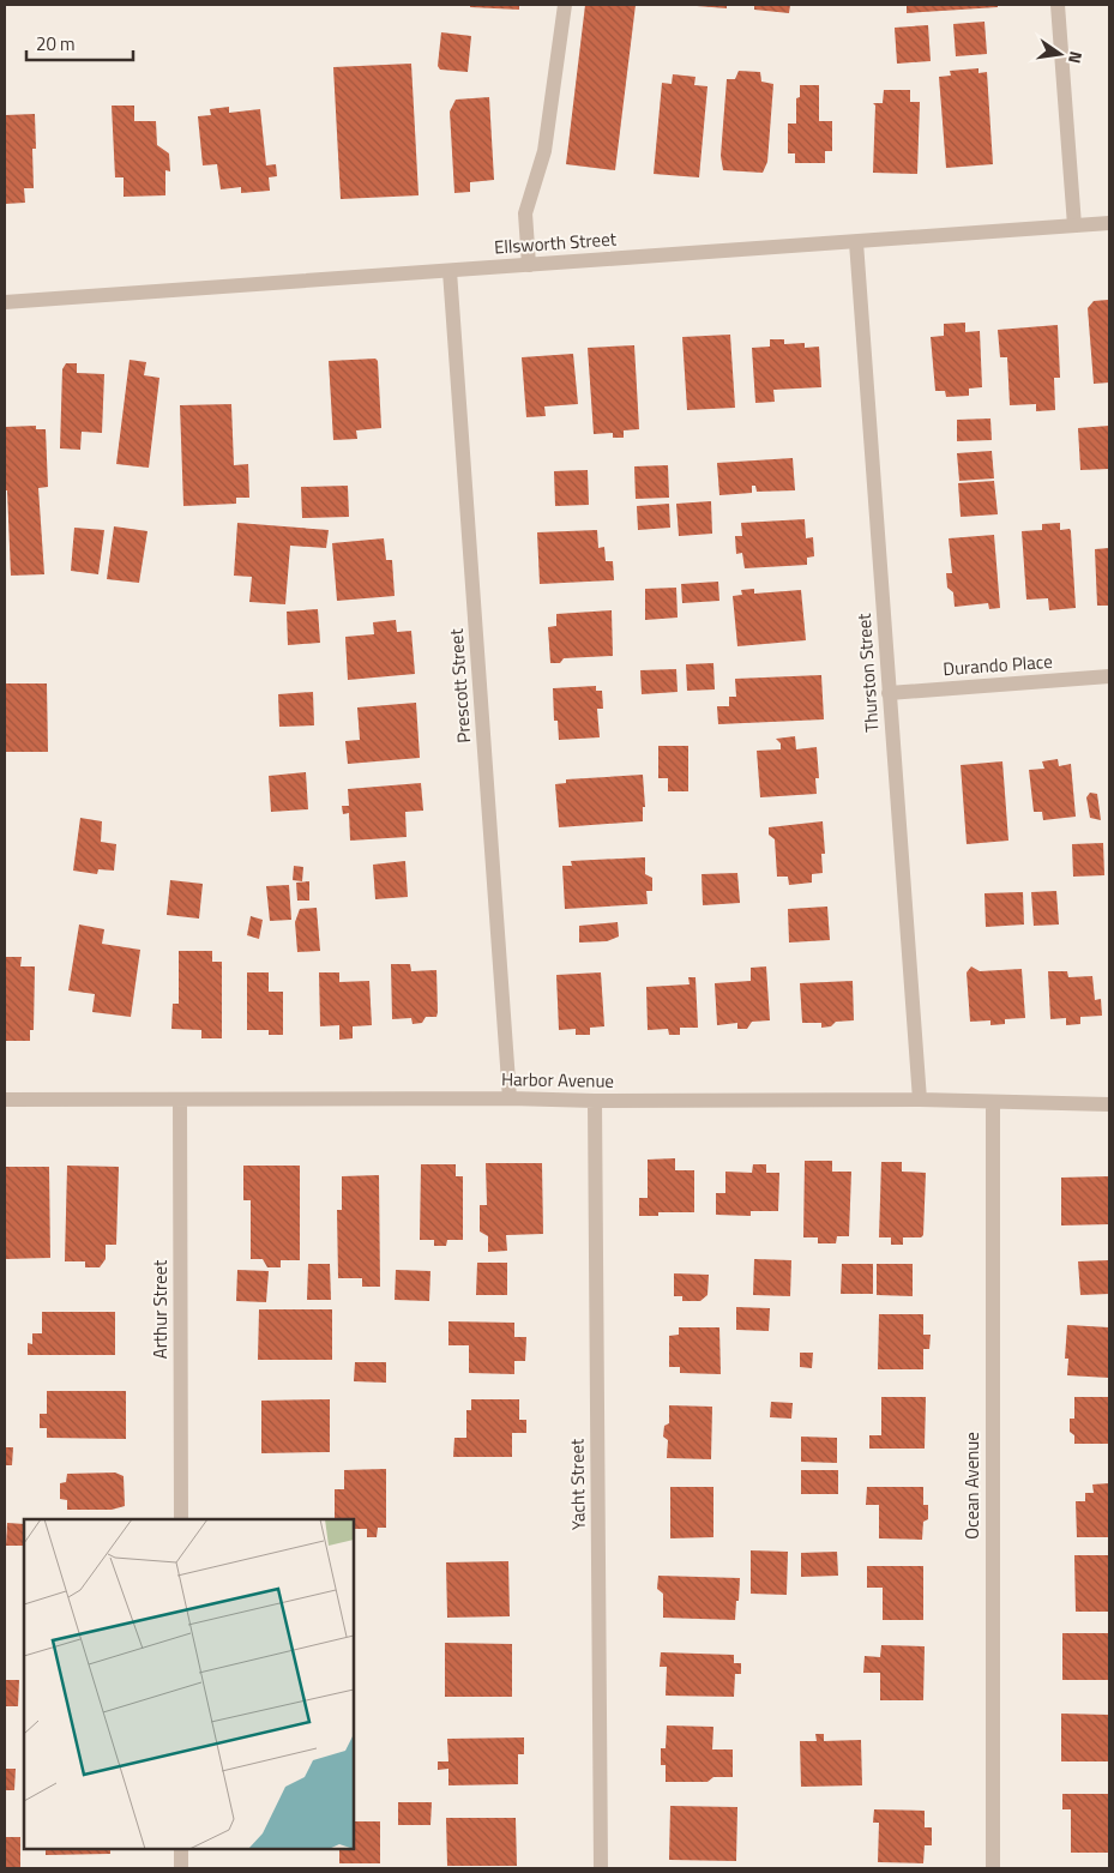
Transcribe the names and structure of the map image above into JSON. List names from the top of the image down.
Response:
{
  "streets": {
    "street": [
      "Ellsworth Street",
      "Durando Place",
      "Thurston Street",
      "Prescott Street",
      "Harbor Avenue",
      "Arthur Street",
      "Yacht Street",
      "Ocean Avenue"
    ]
  },
  "crossings": [
    ["Ellsworth Street", "Thurston Street"],
    ["Ellsworth Street", "Prescott Street"],
    ["Durando Place", "Thurston Street"],
    ["Thurston Street", "Harbor Avenue"],
    ["Prescott Street", "Harbor Avenue"],
    ["Harbor Avenue", "Arthur Street"],
    ["Harbor Avenue", "Yacht Street"],
    ["Harbor Avenue", "Ocean Avenue"]
  ],
  "scale_bar": "20 m",
  "north": "right"
}
